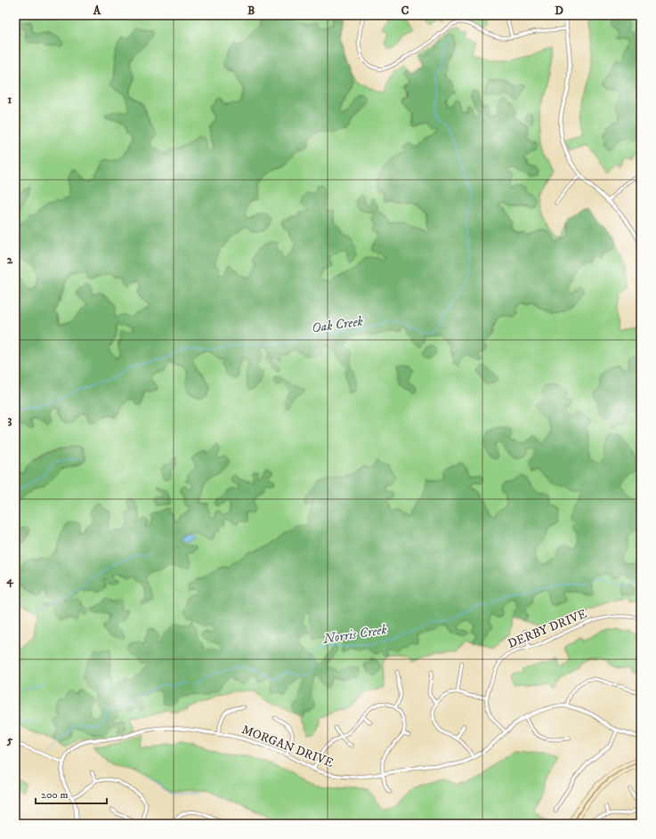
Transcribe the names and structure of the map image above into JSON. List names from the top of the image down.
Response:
{
  "streets": {
    "street": ["DERBY DRIVE", "MORGAN DRIVE"]
  },
  "crossings": [
    ["DERBY DRIVE", "MORGAN DRIVE"]
  ],
  "water": ["Oak Creek", "Norris Creek"],
  "scale_bar": "200 m",
  "grid": {
    "columns": [
      "A",
      "B",
      "C",
      "D"
    ],
    "rows": [
      "1",
      "2",
      "3",
      "4",
      "5"
    ]
  }
}
